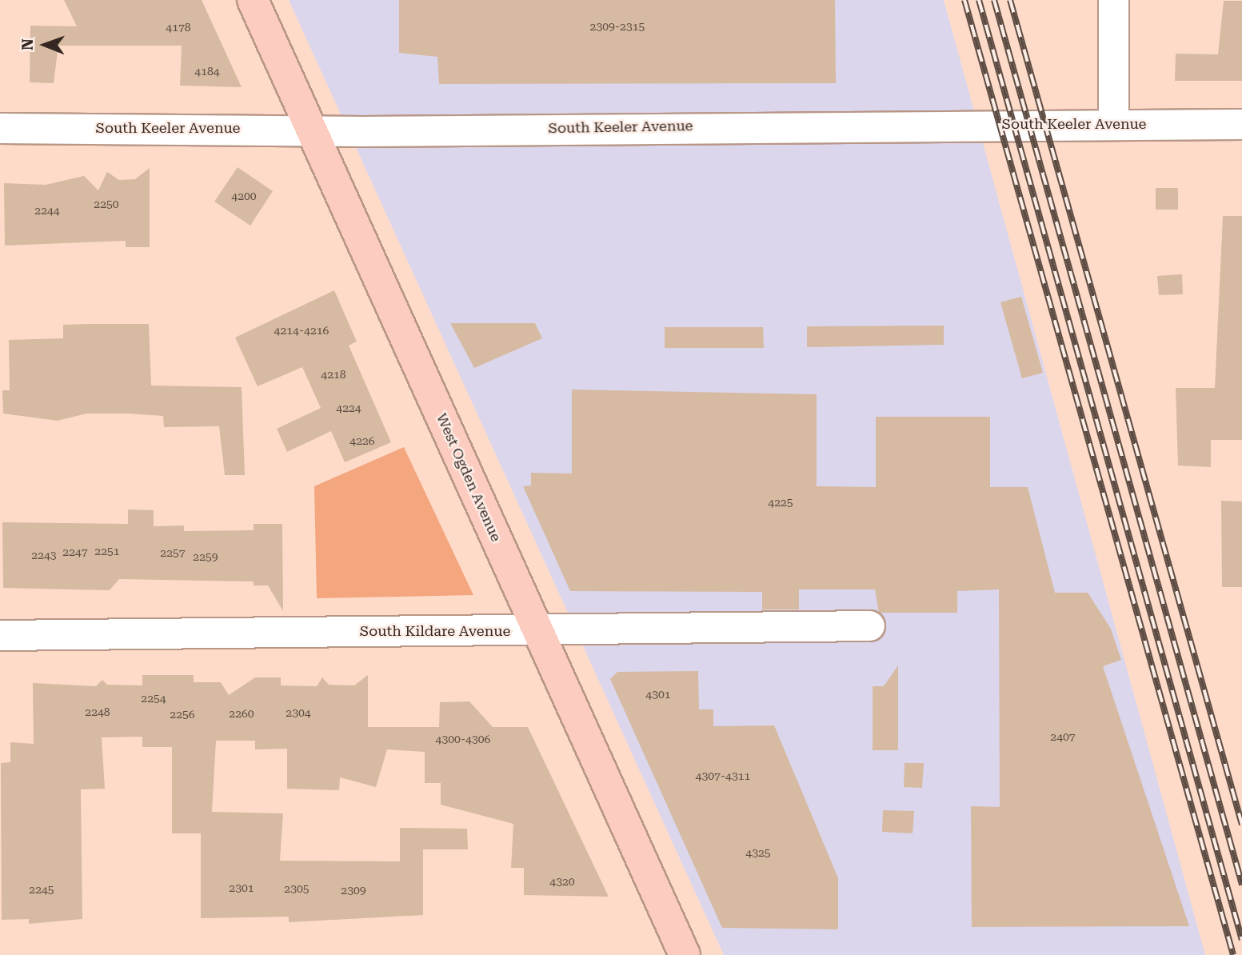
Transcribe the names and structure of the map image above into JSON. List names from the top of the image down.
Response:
{
  "streets": {
    "main road": ["West Ogden Avenue"],
    "street": ["South Keeler Avenue", "South Kildare Avenue"]
  },
  "crossings": [
    ["South Keeler Avenue", "West Ogden Avenue"],
    ["West Ogden Avenue", "South Kildare Avenue"]
  ],
  "house_numbers": [
    "2309-2315",
    "4178",
    "4184",
    "4200",
    "2250",
    "2244",
    "4214-4216",
    "4218",
    "4224",
    "4226",
    "4225",
    "2251",
    "2247",
    "2257",
    "2243",
    "2259",
    "4301",
    "2254",
    "2248",
    "2304",
    "2260",
    "2256",
    "2407",
    "4300-4306",
    "4307-4311",
    "4325",
    "4320",
    "2301",
    "2305",
    "2245",
    "2309"
  ],
  "north": "left"
}
